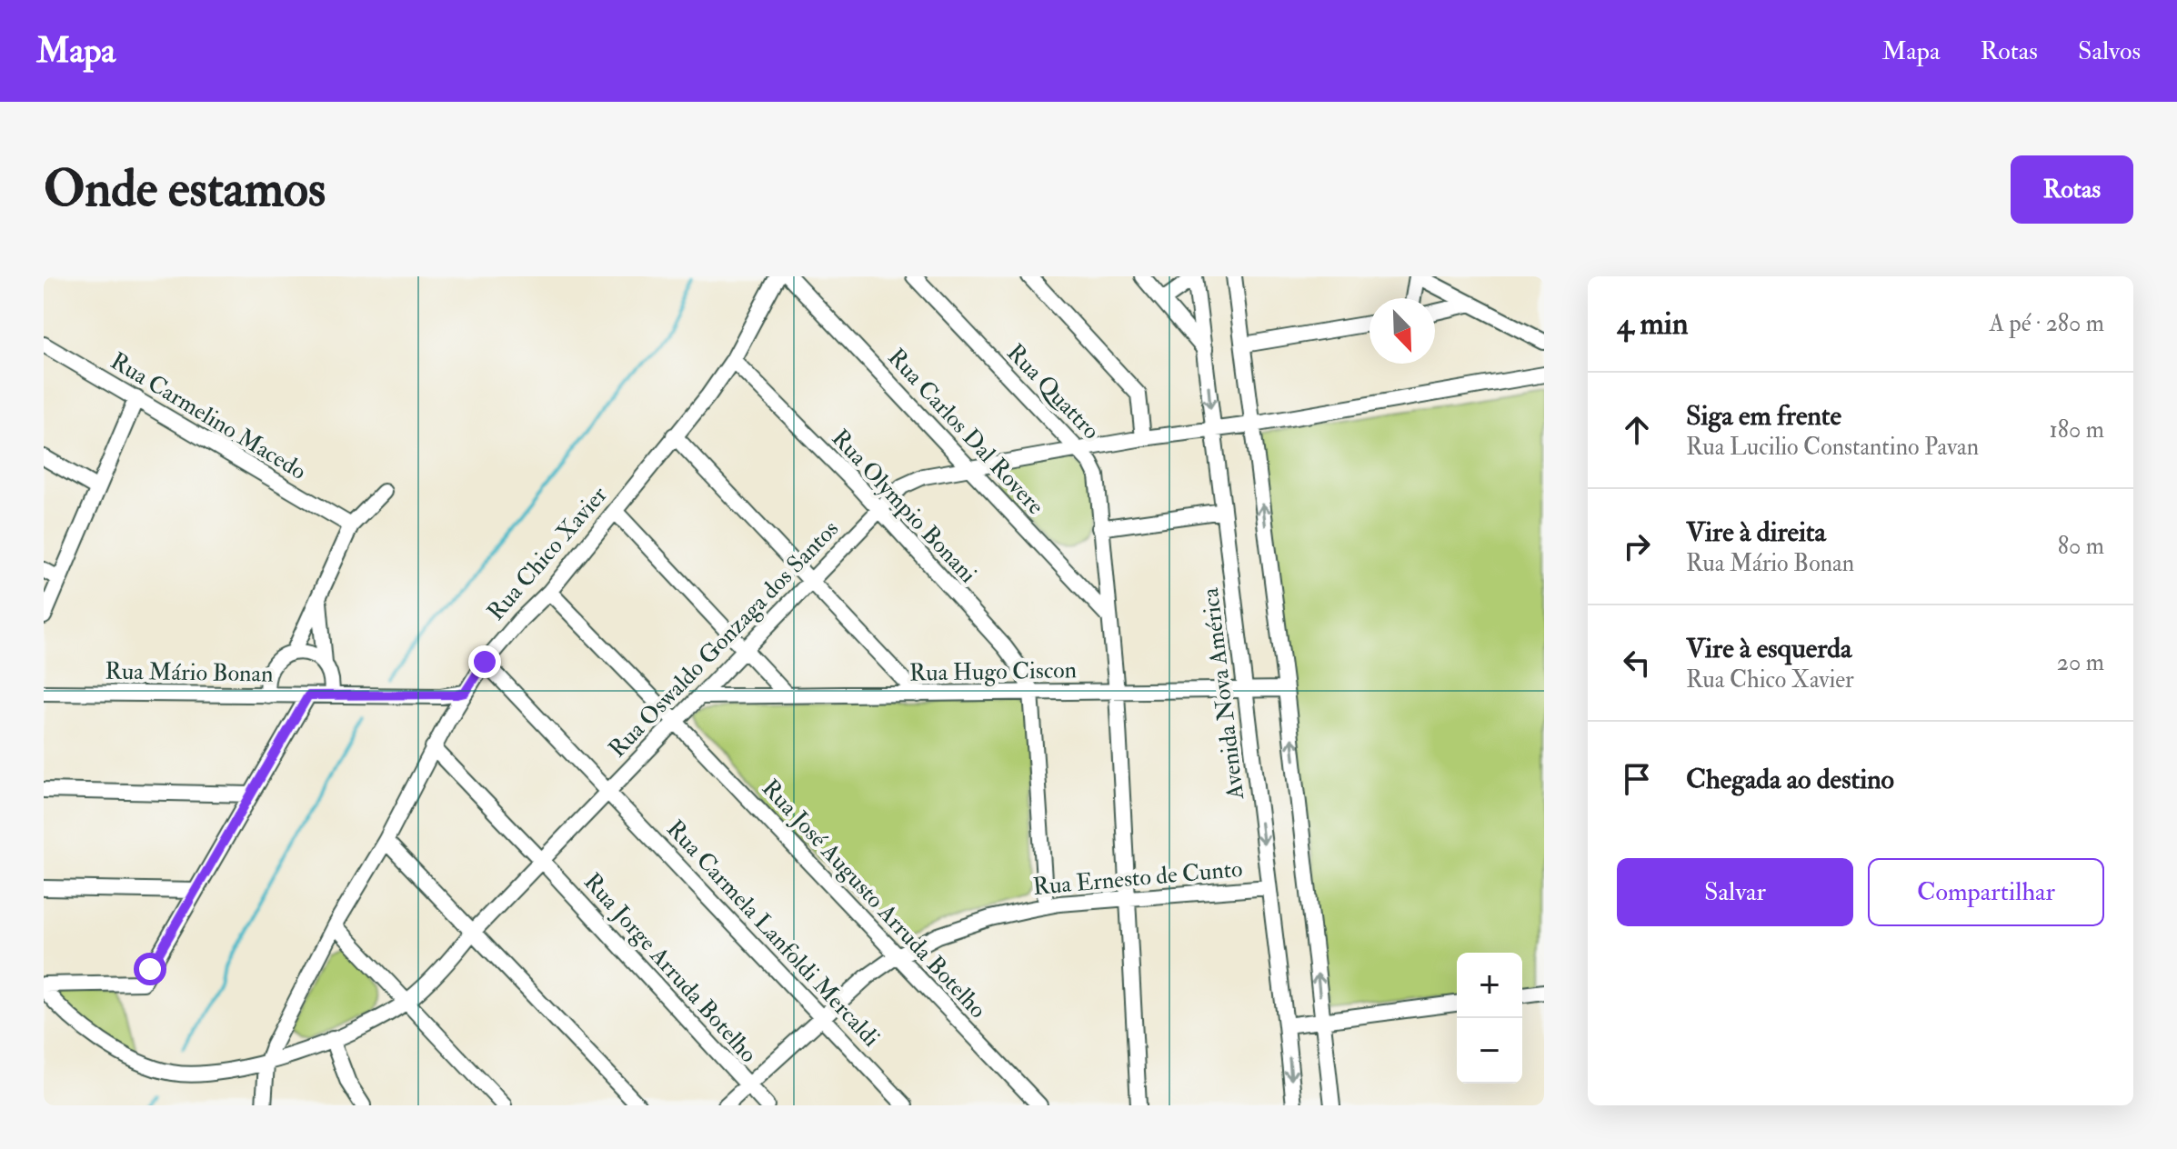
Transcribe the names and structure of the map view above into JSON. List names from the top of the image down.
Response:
{
  "streets": {
    "street": [
      "Rua Quattro",
      "Rua Carmelino Macedo",
      "Rua Carlos Dal Rovere",
      "Rua Olympio Bonani",
      "Rua Chico Xavier",
      "Rua Oswaldo Gonzaga dos Santos",
      "Rua Hugo Ciscon",
      "Rua Mário Bonan",
      "Avenida Nova América",
      "Rua Ernesto de Cunto",
      "Rua José Augusto Arruda Botelho",
      "Rua Carmela Lanfoldi Mercaldi",
      "Rua Jorge Arruda Botelho"
    ]
  },
  "crossings": [
    ["Rua Quattro", "Rua Carlos Dal Rovere"],
    ["Rua Quattro", "Rua Oswaldo Gonzaga dos Santos"],
    ["Rua Quattro", "Rua Hugo Ciscon"],
    ["Rua Quattro", "Rua Ernesto de Cunto"],
    ["Rua Carlos Dal Rovere", "Rua Oswaldo Gonzaga dos Santos"],
    ["Rua Olympio Bonani", "Rua Chico Xavier"],
    ["Rua Olympio Bonani", "Rua Oswaldo Gonzaga dos Santos"],
    ["Rua Olympio Bonani", "Rua Hugo Ciscon"],
    ["Rua Chico Xavier", "Rua Oswaldo Gonzaga dos Santos"],
    ["Rua Chico Xavier", "Rua Mário Bonan"],
    ["Rua Chico Xavier", "Rua José Augusto Arruda Botelho"],
    ["Rua Chico Xavier", "Rua Carmela Lanfoldi Mercaldi"],
    ["Rua Chico Xavier", "Rua Jorge Arruda Botelho"],
    ["Rua Oswaldo Gonzaga dos Santos", "Rua Hugo Ciscon"],
    ["Rua Oswaldo Gonzaga dos Santos", "Avenida Nova América"],
    ["Rua Oswaldo Gonzaga dos Santos", "Rua José Augusto Arruda Botelho"],
    ["Rua Oswaldo Gonzaga dos Santos", "Rua Carmela Lanfoldi Mercaldi"],
    ["Rua Oswaldo Gonzaga dos Santos", "Rua Jorge Arruda Botelho"],
    ["Rua Hugo Ciscon", "Avenida Nova América"],
    ["Avenida Nova América", "Rua Ernesto de Cunto"],
    ["Rua Ernesto de Cunto", "Rua José Augusto Arruda Botelho"],
    ["Rua Ernesto de Cunto", "Rua Carmela Lanfoldi Mercaldi"],
    ["Rua Ernesto de Cunto", "Rua Jorge Arruda Botelho"]
  ],
  "north": "bottom right",
  "page": {
    "header": "Mapa",
    "nav": ["Mapa", "Rotas", "Salvos"],
    "buttons": [
      "Rotas",
      ["Salvar", "Compartilhar"]
    ],
    "title": "Onde estamos",
    "heading": ["4 min", "A pé · 280 m"],
    "list": [
      ["Siga em frente", "Rua Lucilio Constantino Pavan", "180 m"],
      ["Vire à direita", "Rua Mário Bonan", "80 m"],
      ["Vire à esquerda", "Rua Chico Xavier", "20 m"],
      "Chegada ao destino"
    ],
    "map_buttons": ["+", "−"]
  }
}
